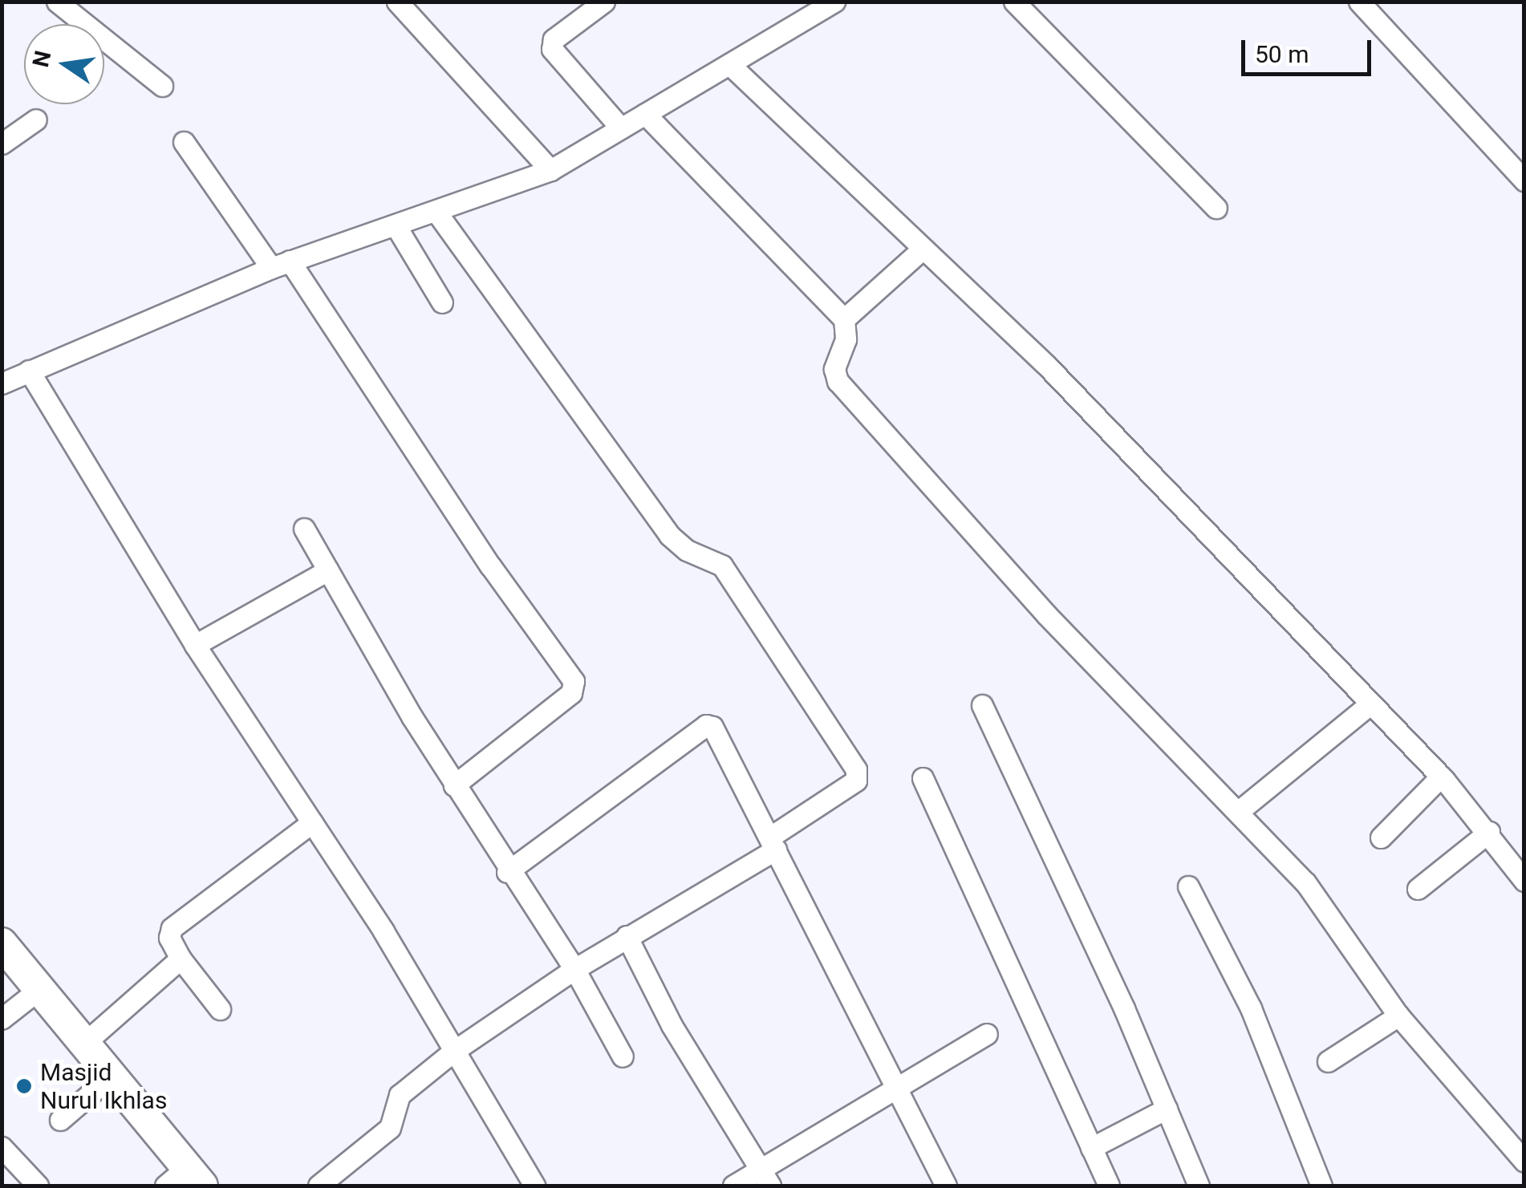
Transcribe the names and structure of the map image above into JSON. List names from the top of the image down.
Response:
{
  "places": ["Masjid Nurul Ikhlas"],
  "scale_bar": "50 m",
  "north": "left"
}
